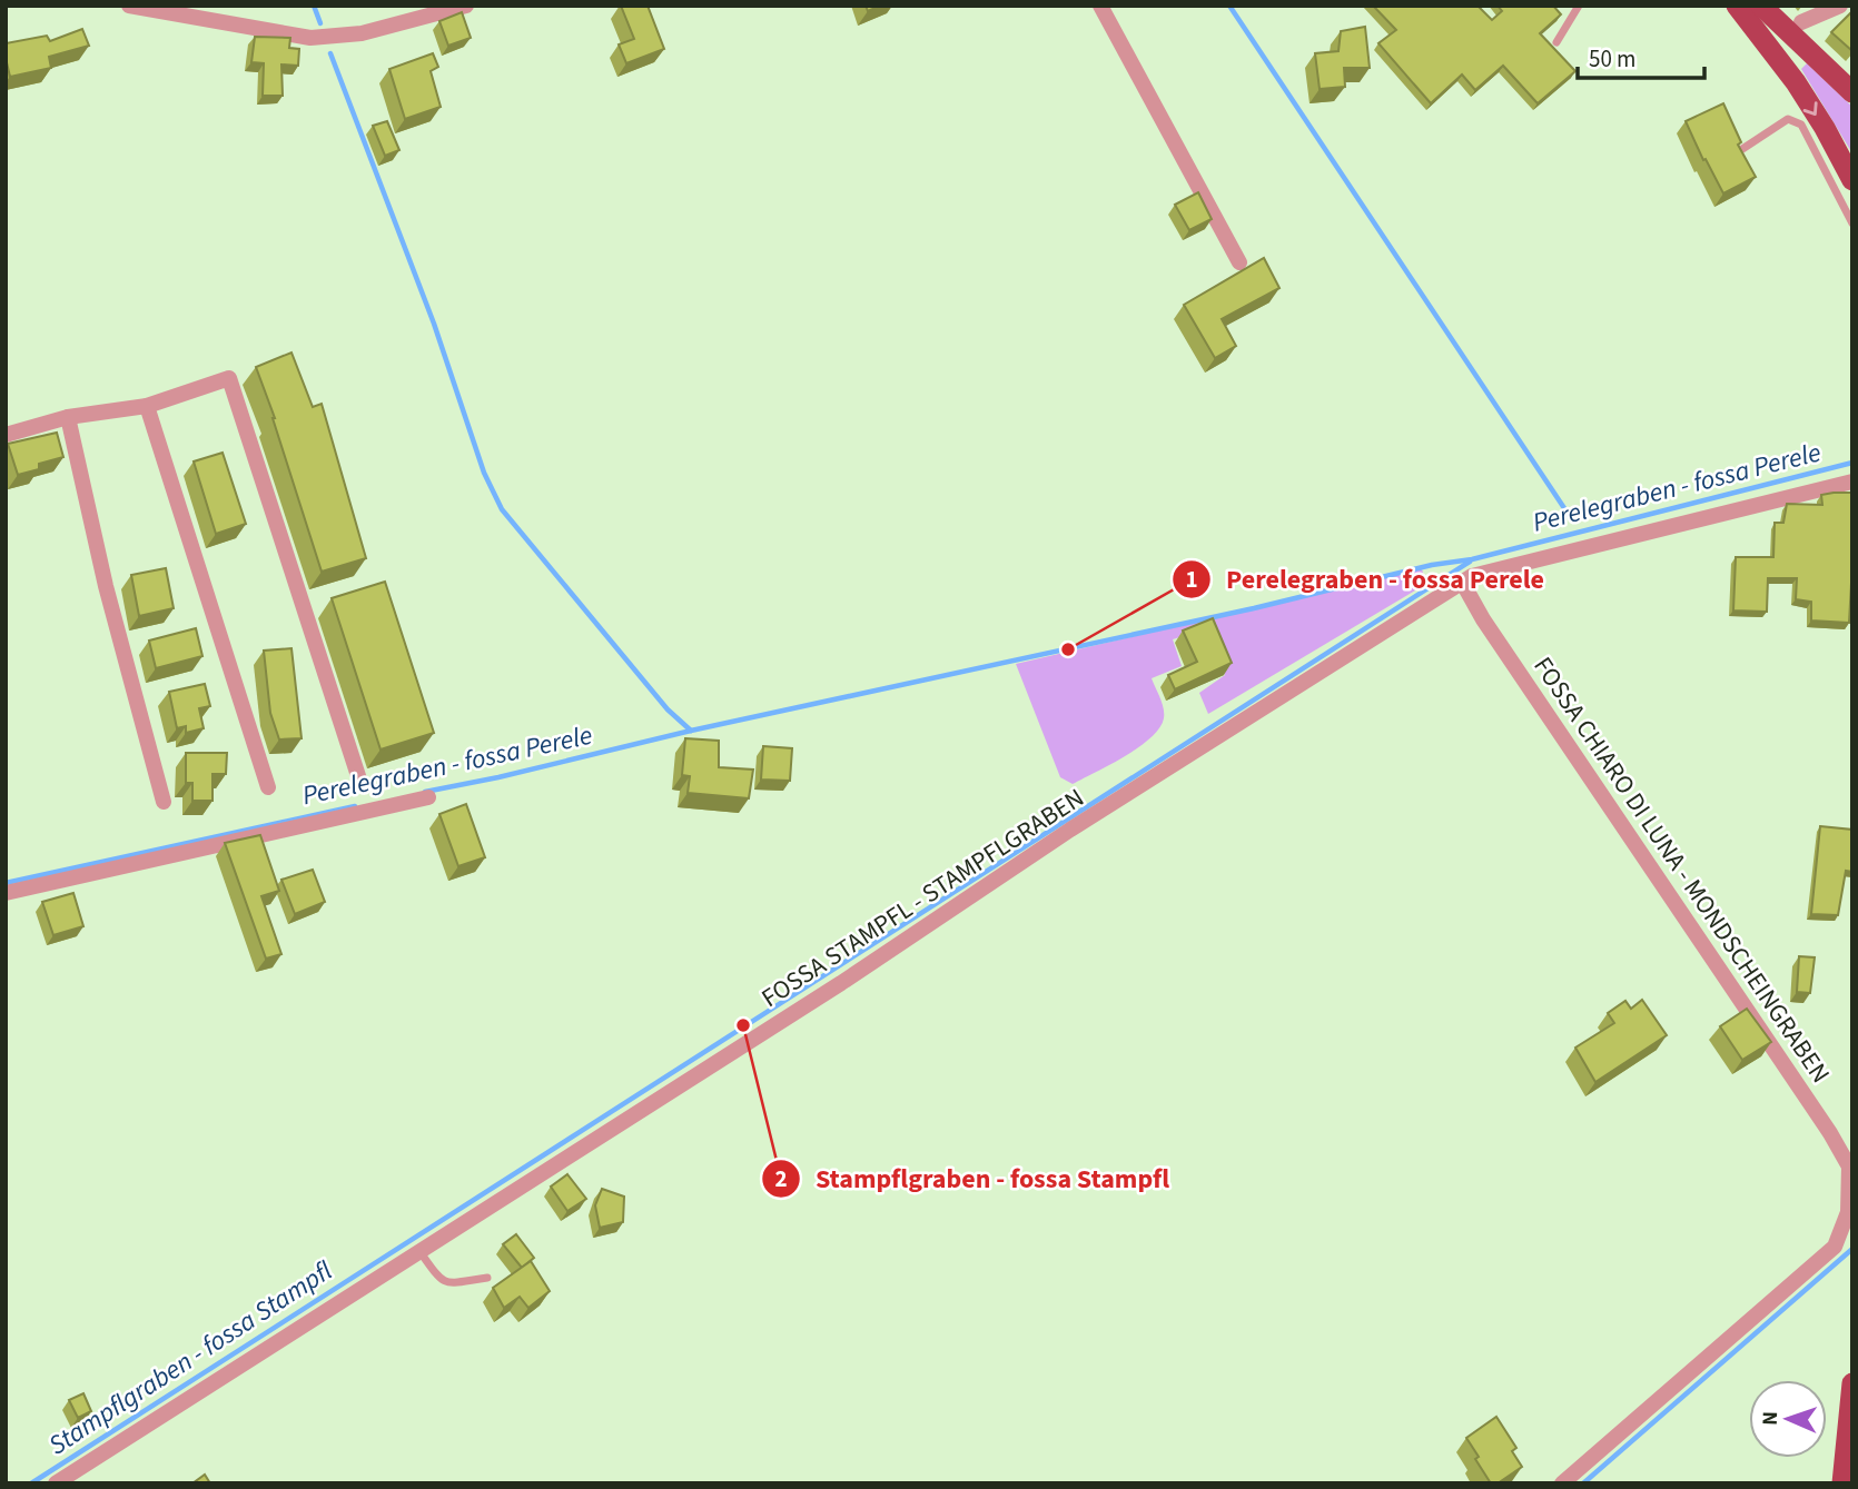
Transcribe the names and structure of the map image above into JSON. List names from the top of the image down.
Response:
{
  "streets": {
    "street": ["FOSSA CHIARO DI LUNA - MONDSCHEINGRABEN", "FOSSA STAMPFL - STAMPFLGRABEN"]
  },
  "crossings": [
    ["FOSSA CHIARO DI LUNA - MONDSCHEINGRABEN", "FOSSA STAMPFL - STAMPFLGRABEN"]
  ],
  "water": ["Perelegraben - fossa Perele", "Stampflgraben - fossa Stampfl"],
  "places": ["Perelegraben - fossa Perele", "Stampflgraben - fossa Stampfl"],
  "scale_bar": "50 m",
  "north": "left"
}
